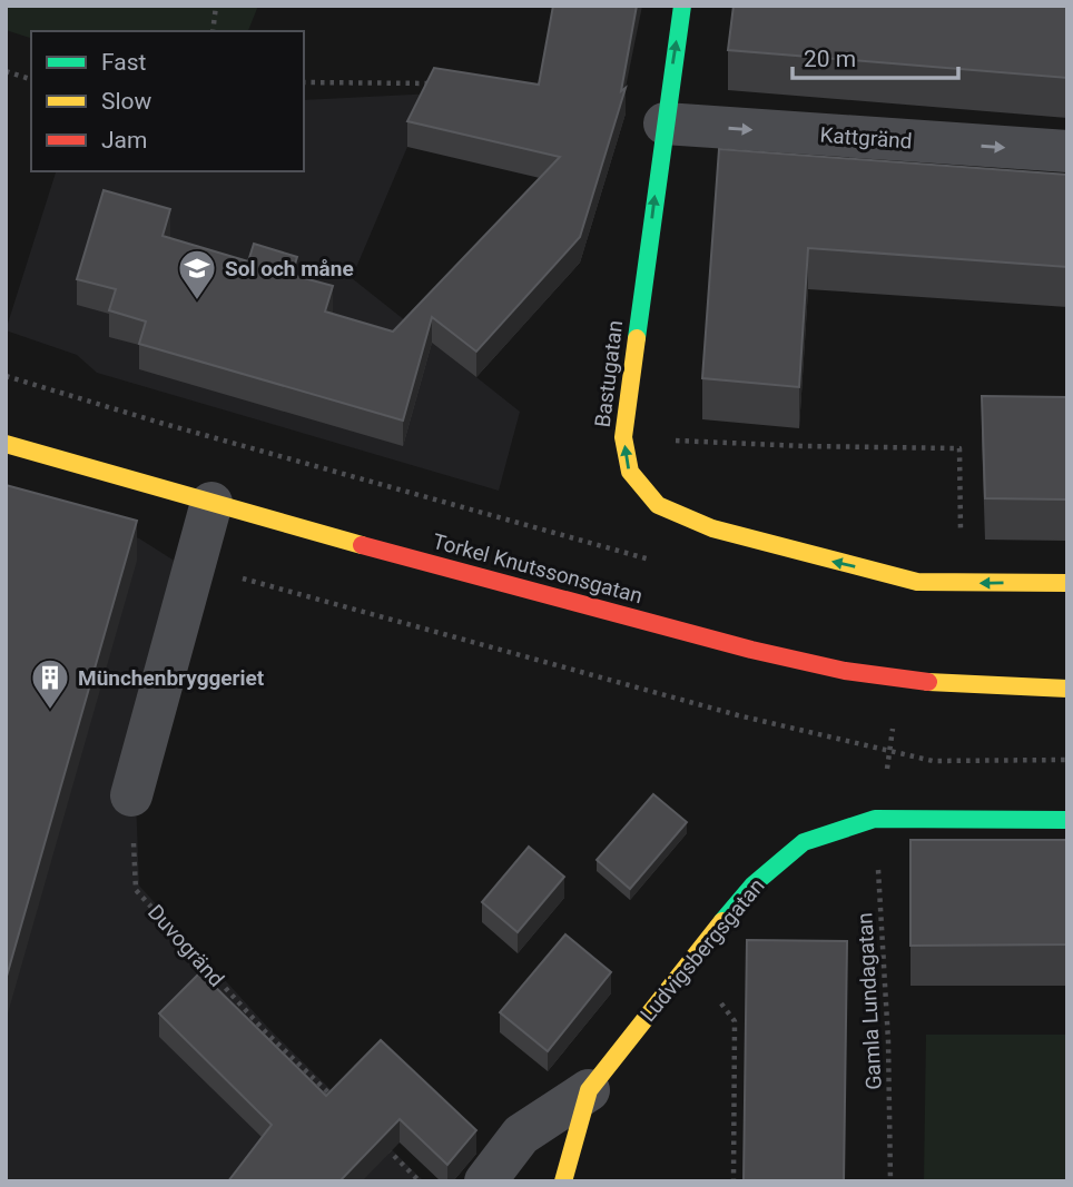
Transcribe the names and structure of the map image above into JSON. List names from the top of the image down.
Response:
{
  "streets": {
    "street": [
      "Kattgränd",
      "Bastugatan",
      "Torkel Knutssonsgatan",
      "Ludvigsbergsgatan"
    ],
    "path": ["Duvogränd", "Gamla Lundagatan"]
  },
  "crossings": [
    ["Kattgränd", "Bastugatan"],
    ["Ludvigsbergsgatan", "Gamla Lundagatan"]
  ],
  "one_way": ["Kattgränd"],
  "places": {
    "school or university": ["Sol och måne"],
    "building": ["Münchenbryggeriet"]
  },
  "legend": ["Fast", "Slow", "Jam"],
  "scale_bar": "20 m"
}
